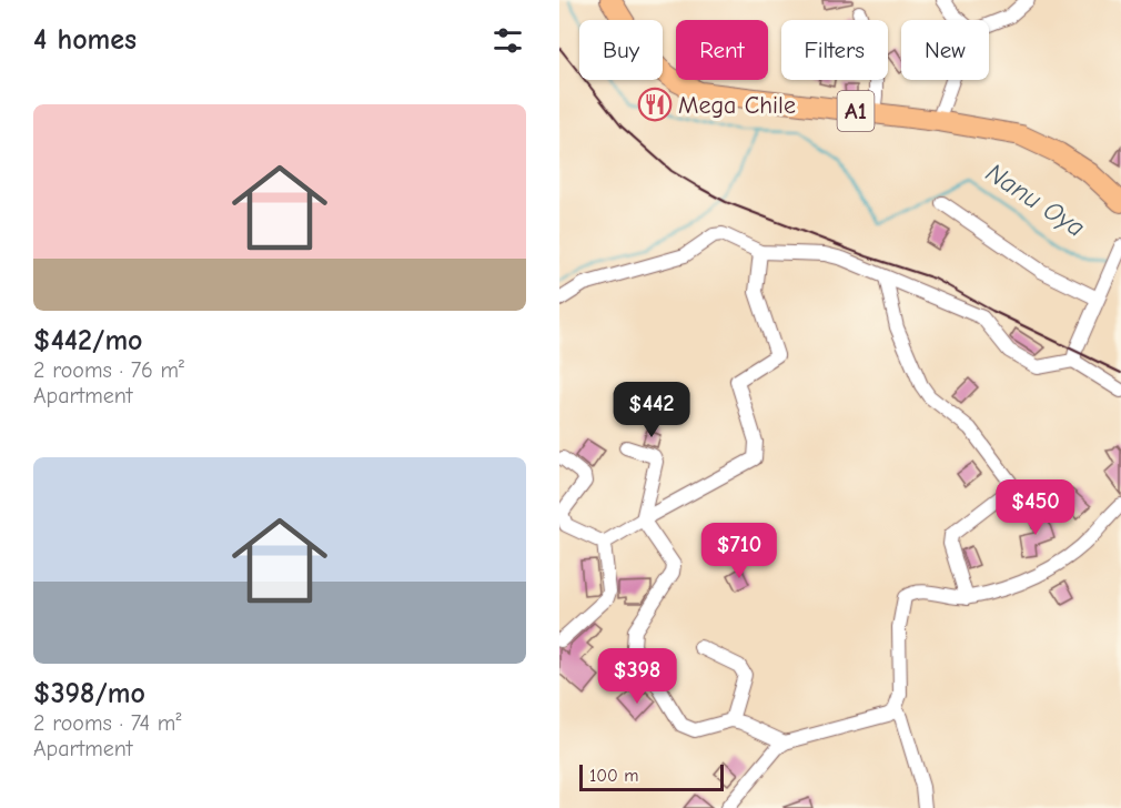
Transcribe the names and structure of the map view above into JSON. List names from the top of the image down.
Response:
{
  "streets": {
    "highway": ["A1"]
  },
  "water": ["Nanu Oya"],
  "places": {
    "restaurant": ["Mega Chile"]
  },
  "scale_bar": "100 m",
  "page": {
    "heading": "4 homes",
    "chip": [
      "Buy",
      "Rent",
      "Filters",
      "New"
    ],
    "list": [
      {
        "name": "$442/mo",
        "note": "2 rooms · 76 m² · Apartment"
      },
      {
        "name": "$398/mo",
        "note": "2 rooms · 74 m² · Apartment"
      }
    ],
    "price": [
      "$442",
      "$450",
      "$710",
      "$398"
    ],
    "scale": "100 m"
  }
}
